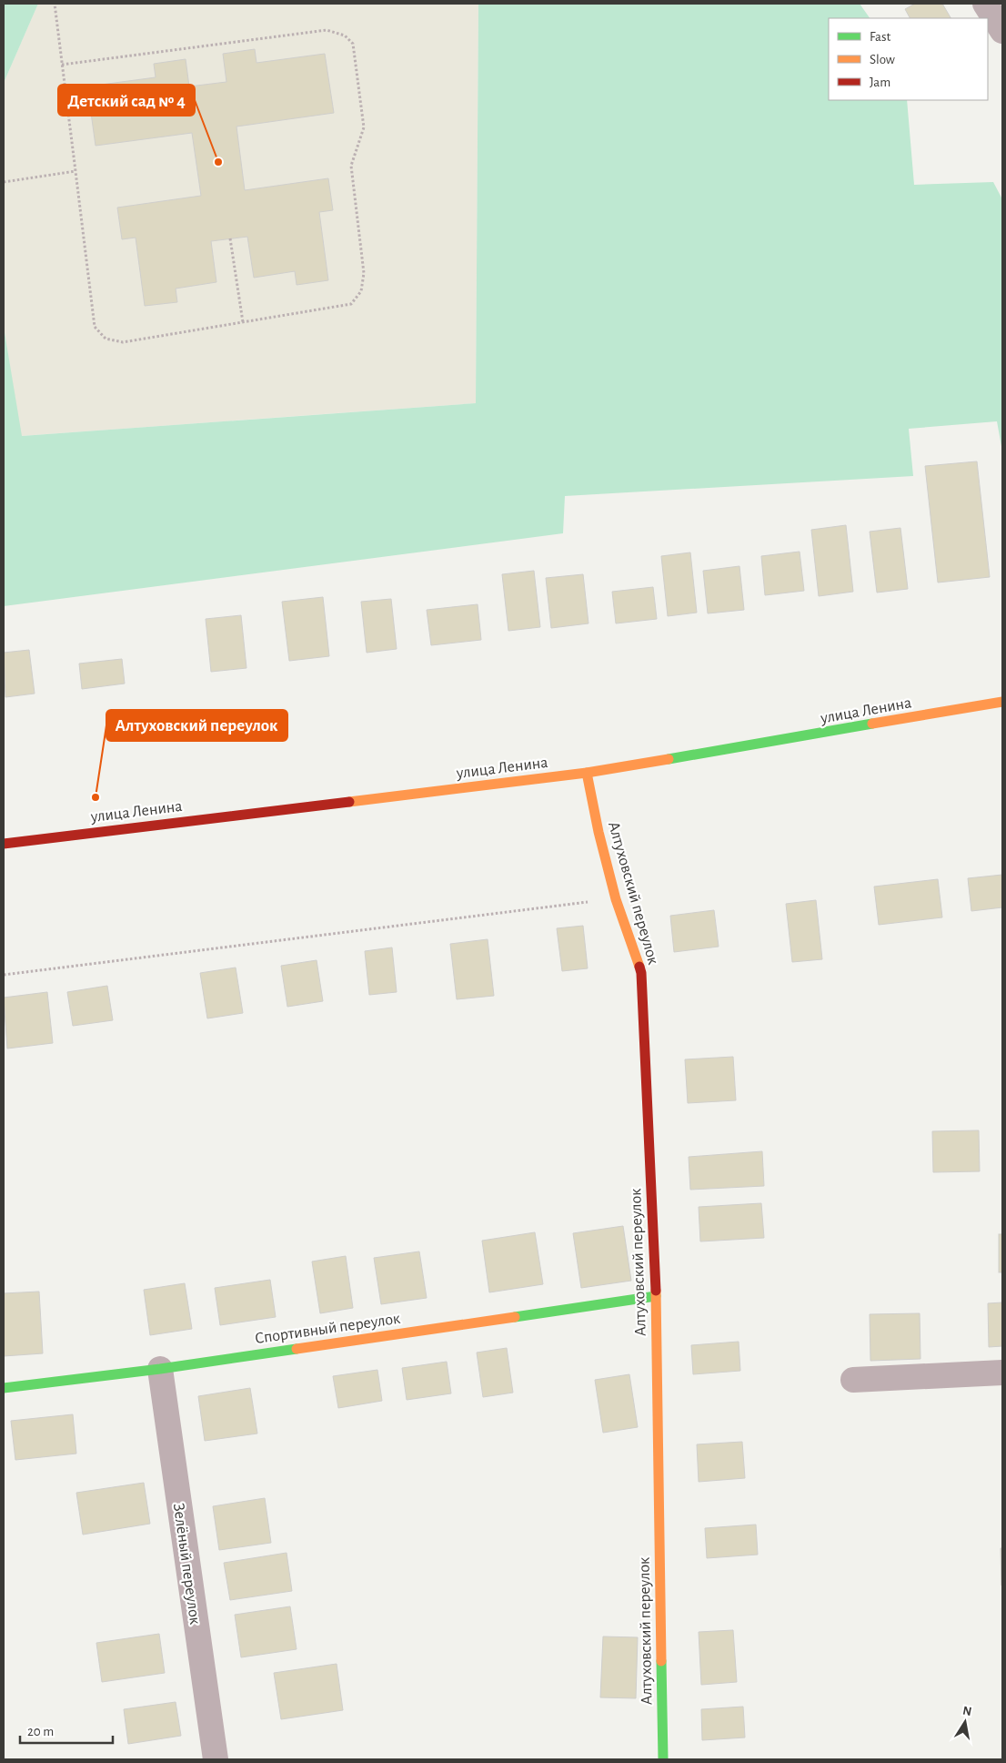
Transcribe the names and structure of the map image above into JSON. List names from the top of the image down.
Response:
{
  "streets": {
    "street": [
      "улица Ленина",
      "Алтуховский переулок",
      "Спортивный переулок",
      "Зелёный переулок"
    ]
  },
  "crossings": [
    ["улица Ленина", "Алтуховский переулок"],
    ["Алтуховский переулок", "Спортивный переулок"],
    ["Спортивный переулок", "Зелёный переулок"]
  ],
  "places": ["Детский сад № 4", "Алтуховский переулок"],
  "legend": ["Fast", "Slow", "Jam"],
  "scale_bar": "20 m",
  "north": "top"
}
